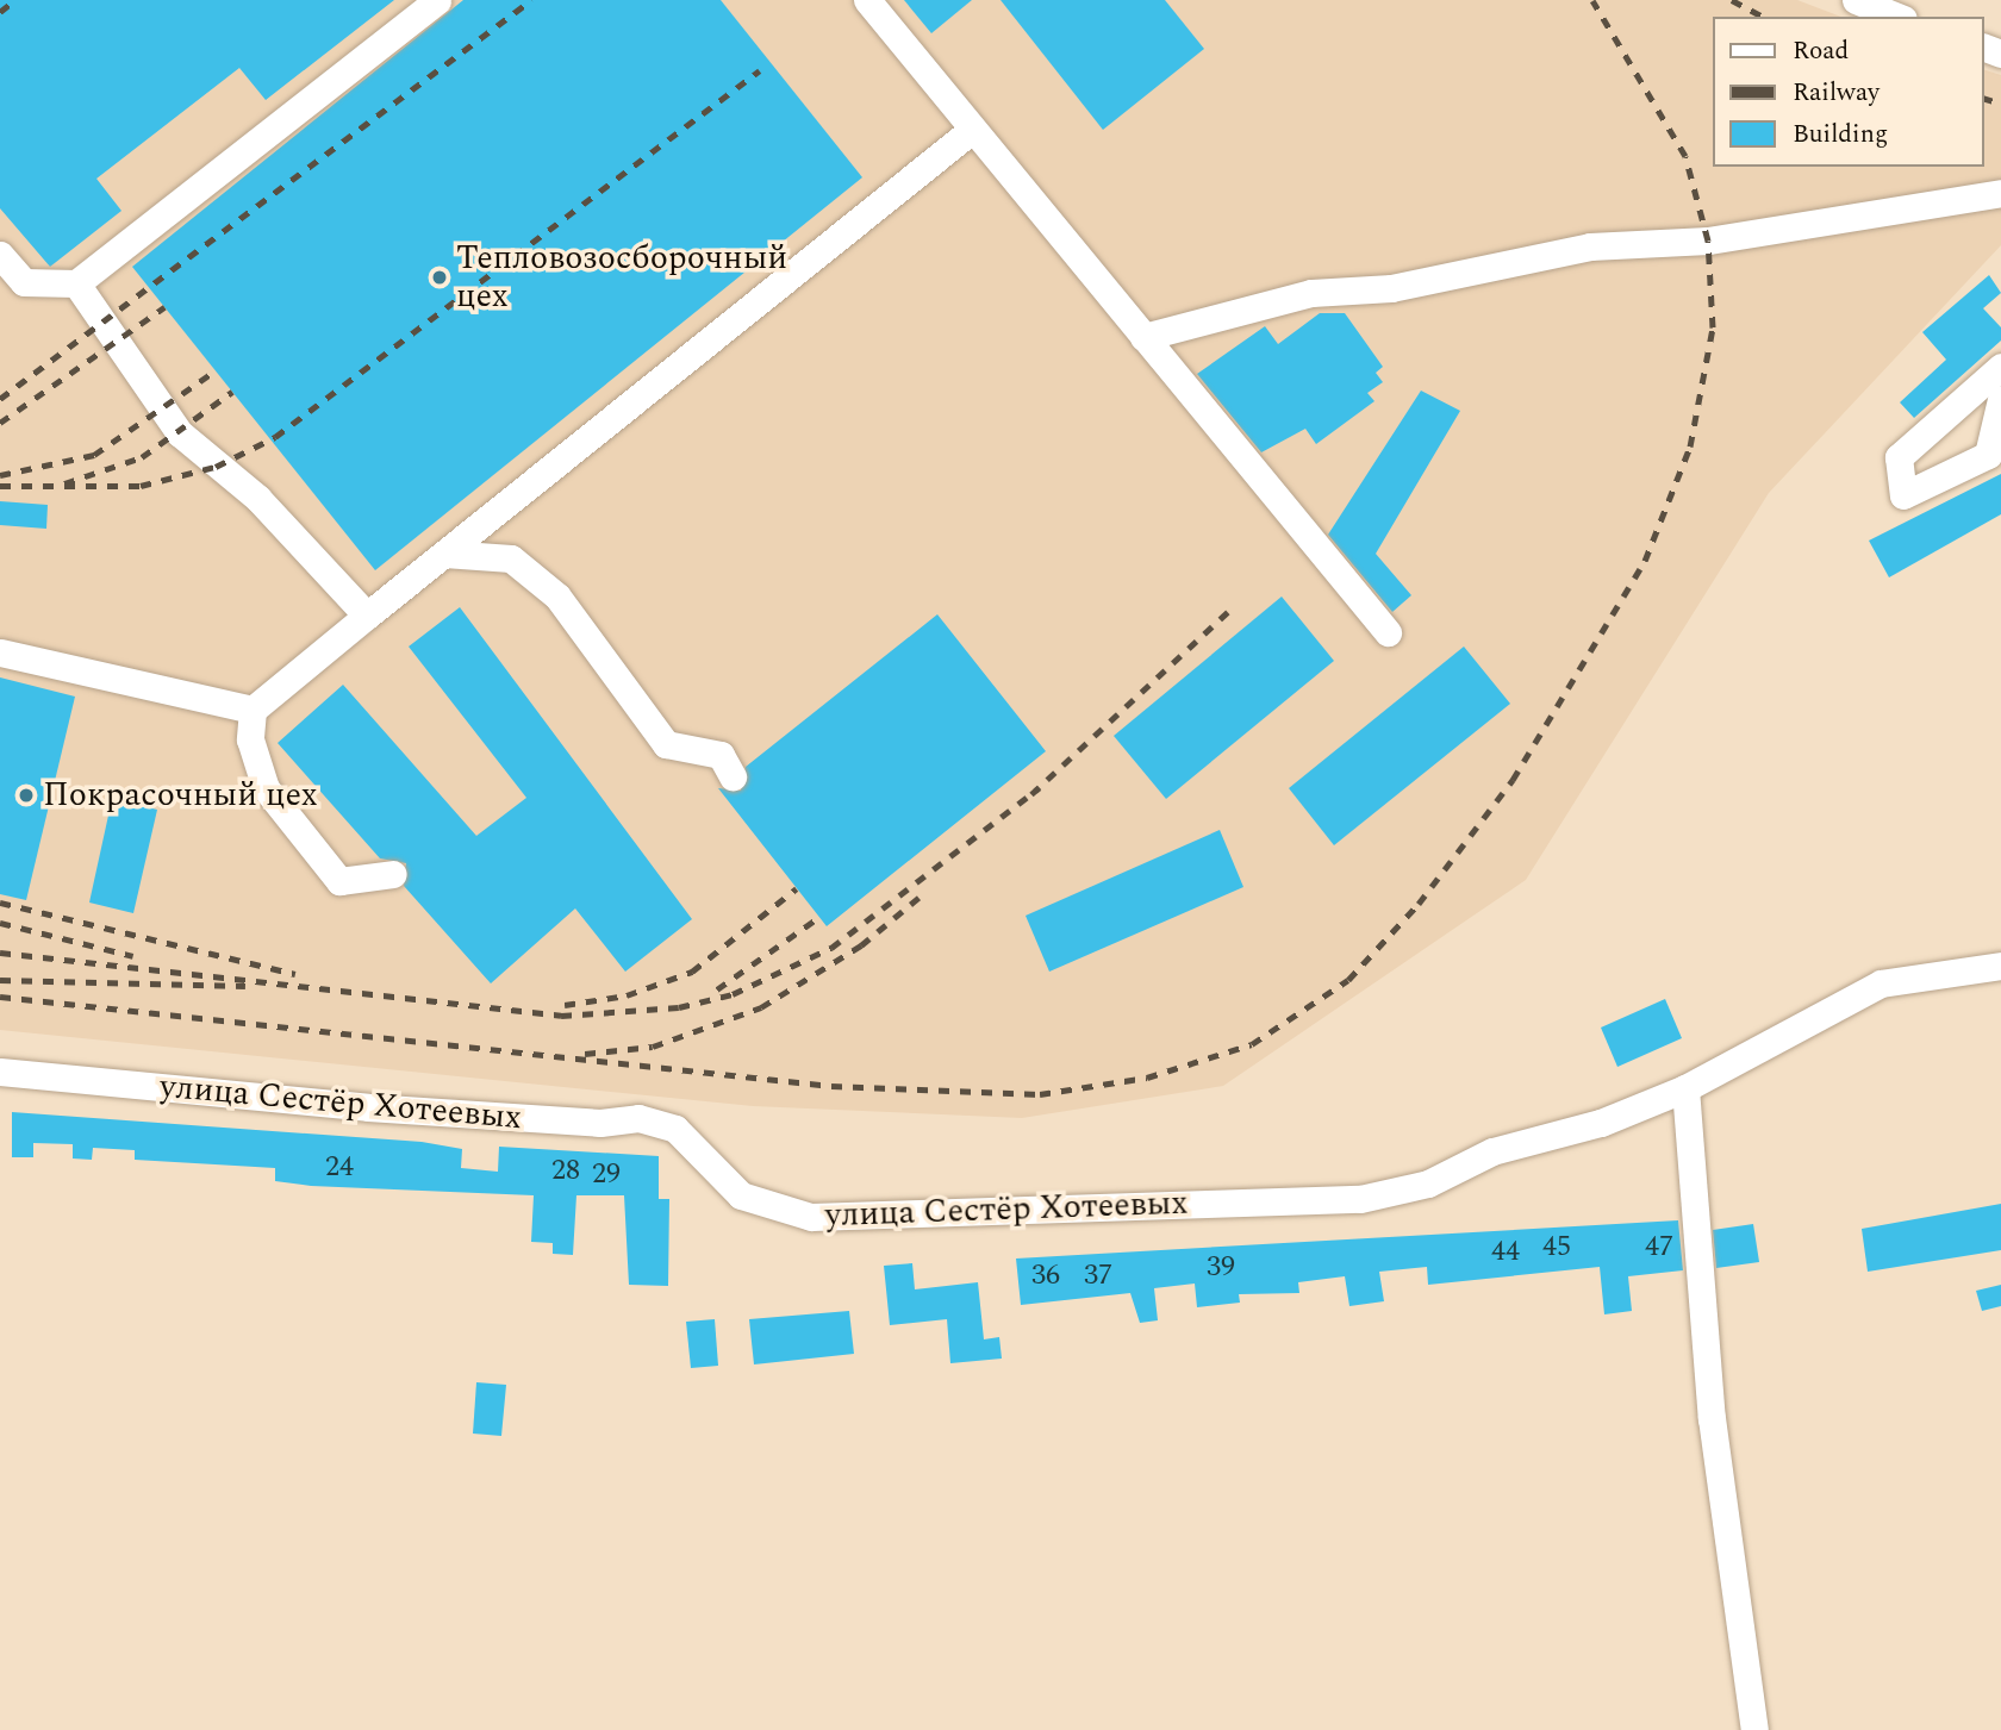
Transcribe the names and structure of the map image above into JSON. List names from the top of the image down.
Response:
{
  "streets": {
    "street": ["улица Сестёр Хотеевых"]
  },
  "places": ["Тепловозосборочный цех", "Покрасочный цех"],
  "house_numbers": [
    "24",
    "28",
    "29",
    "45",
    "47",
    "44",
    "39",
    "36",
    "37"
  ],
  "legend": ["Road", "Railway", "Building"]
}
